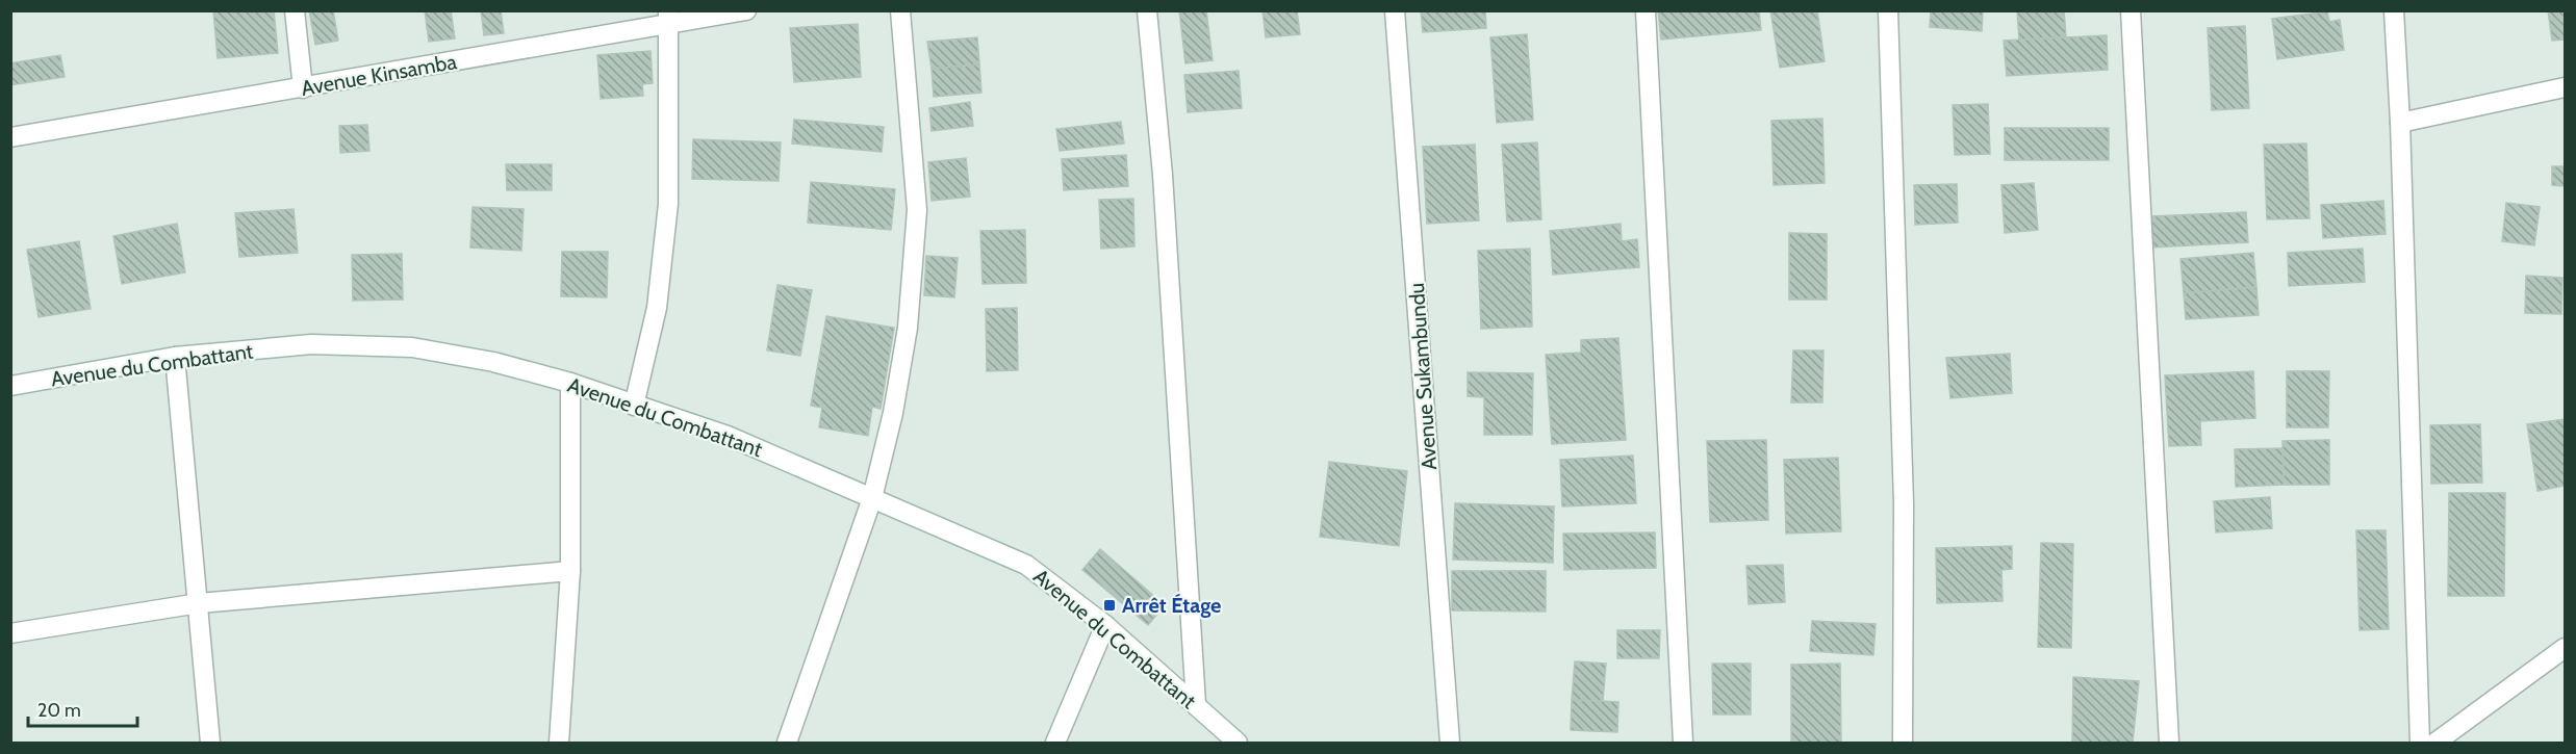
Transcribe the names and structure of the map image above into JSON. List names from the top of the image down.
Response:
{
  "streets": {
    "street": ["Avenue Kinsamba", "Avenue du Combattant", "Avenue Sukambundu"]
  },
  "places": {
    "transit": ["Arrêt Étage"]
  },
  "scale_bar": "20 m"
}
